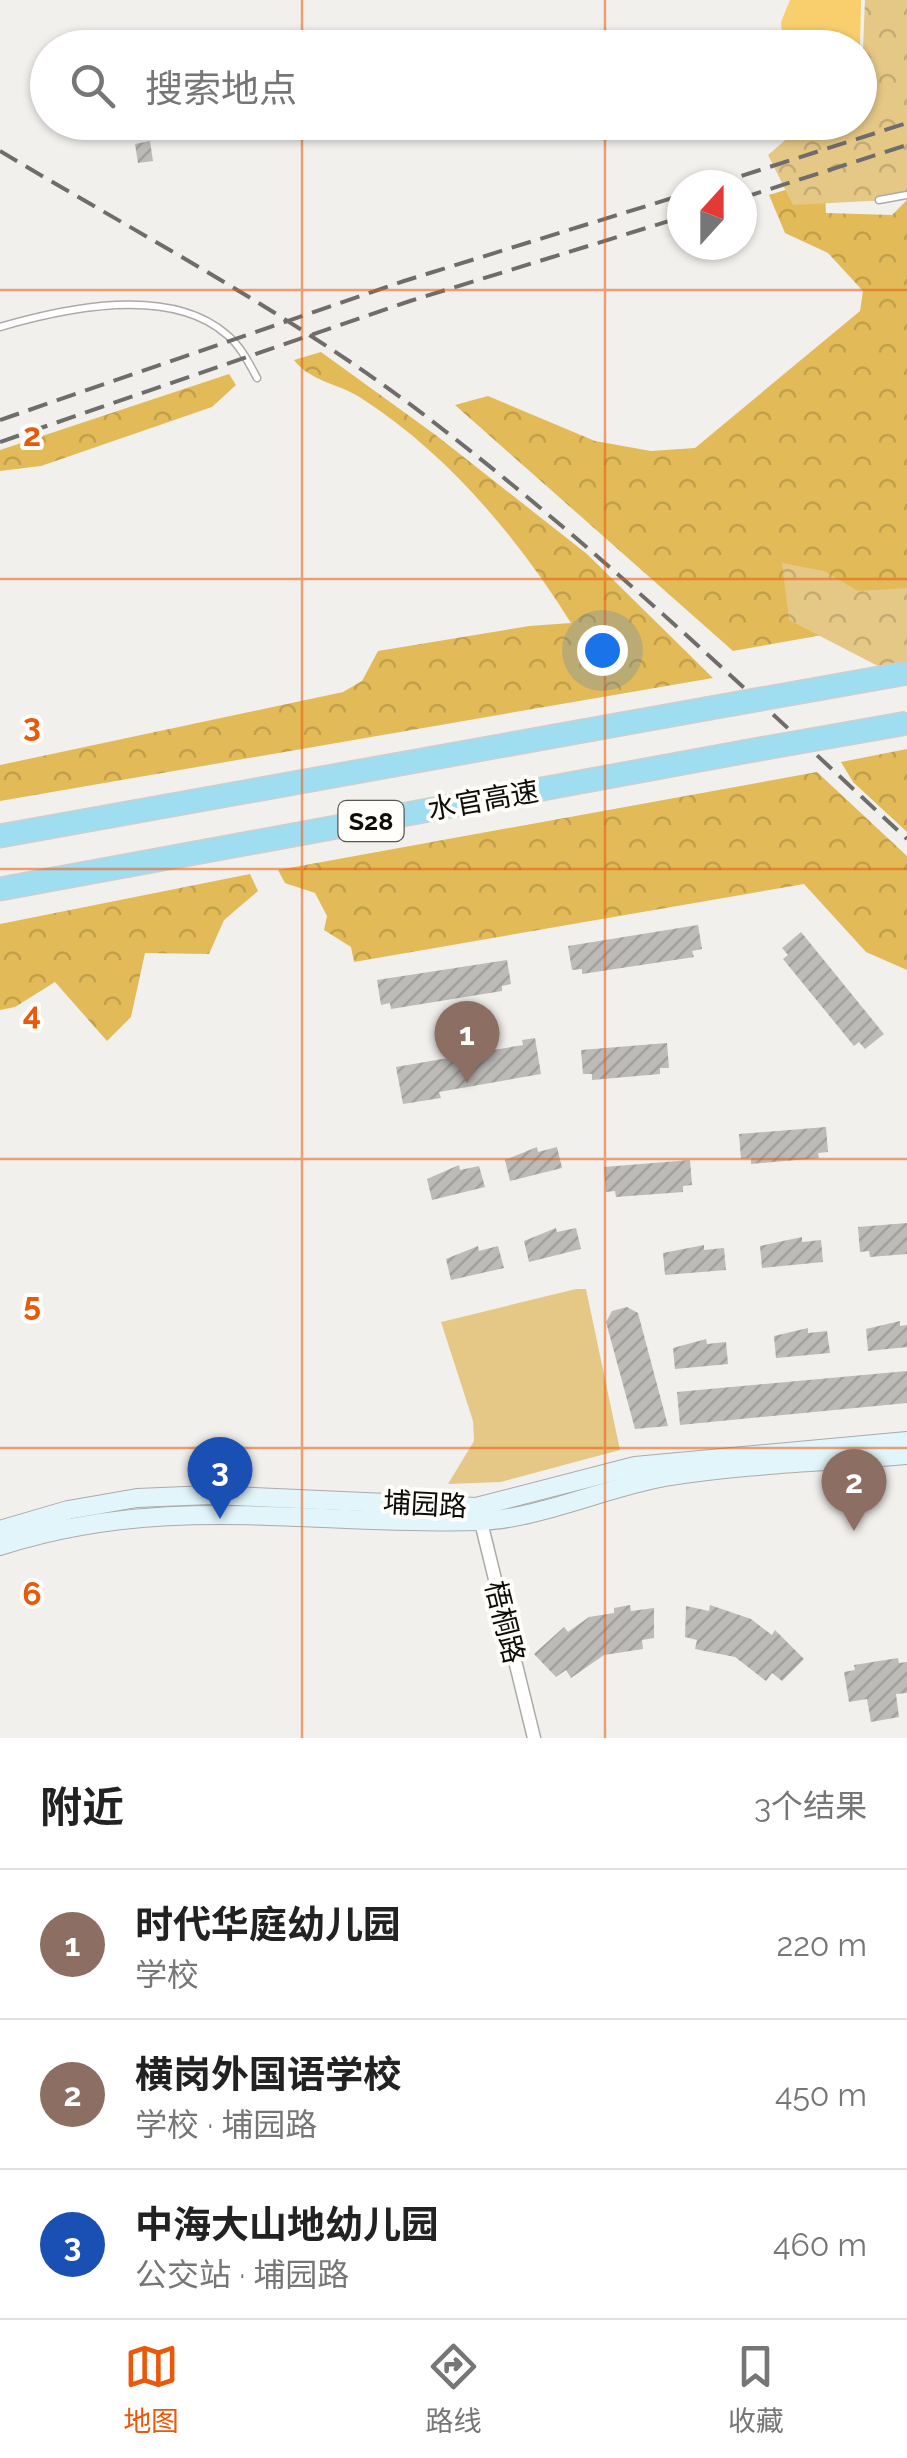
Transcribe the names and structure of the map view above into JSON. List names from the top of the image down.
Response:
{
  "streets": {
    "highway": ["水官高速", "S28"],
    "street": ["埔园路", "梧桐路"]
  },
  "crossings": [
    ["埔园路", "梧桐路"]
  ],
  "north": "top",
  "page": {
    "search": "搜索地点",
    "pins": ["1", "3", "2"],
    "heading": ["附近", "3个结果"],
    "list": [
      {
        "mark": "1",
        "name": "时代华庭幼儿园",
        "note": "学校",
        "value": "220 m"
      },
      {
        "mark": "2",
        "name": "横岗外国语学校",
        "note": "学校 · 埔园路",
        "value": "450 m"
      },
      {
        "mark": "3",
        "name": "中海大山地幼儿园",
        "note": "公交站 · 埔园路",
        "value": "460 m"
      }
    ],
    "nav": ["地图", "路线", "收藏"]
  },
  "grid": {
    "rows": [
      "2",
      "3",
      "4",
      "5",
      "6"
    ]
  }
}
